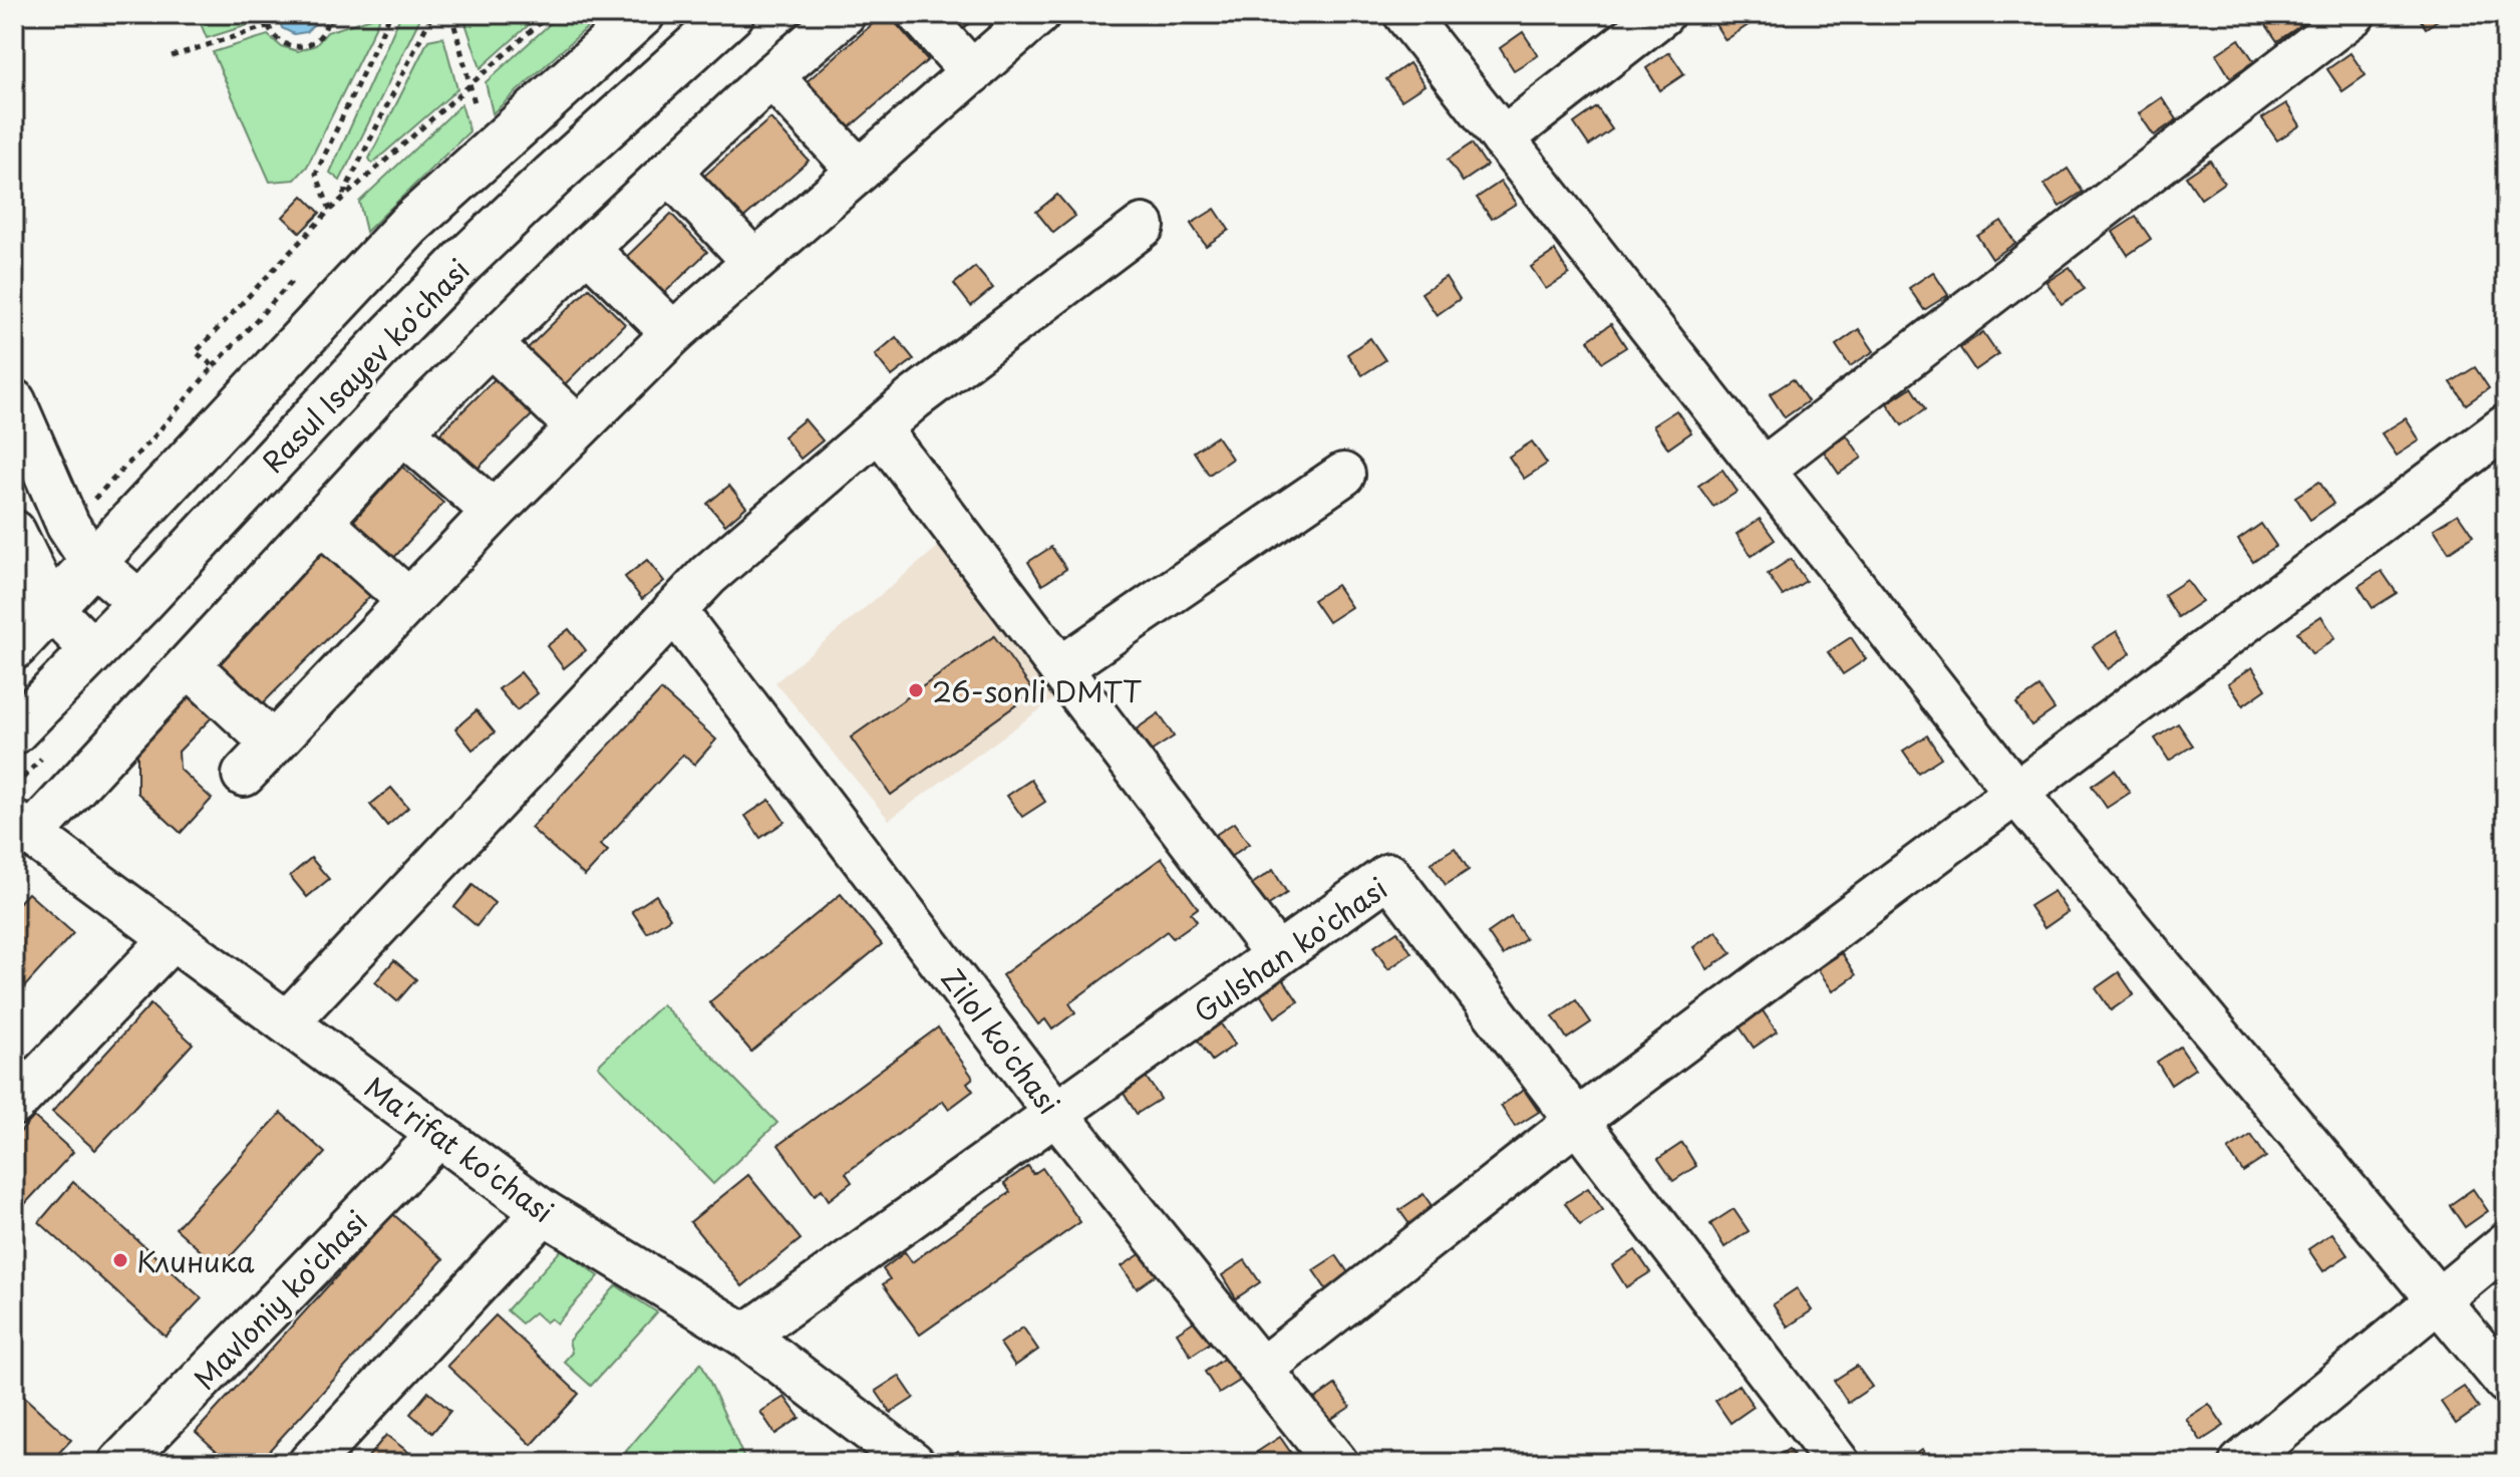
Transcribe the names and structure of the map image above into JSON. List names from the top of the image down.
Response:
{
  "streets": {
    "main road": ["Rasul Isayev ko'chasi"],
    "street": [
      "Gulshan ko'chasi",
      "Zilol ko'chasi",
      "Ma'rifat ko'chasi",
      "Mavloniy ko'chasi"
    ]
  },
  "crossings": [
    ["Gulshan ko'chasi", "Zilol ko'chasi"],
    ["Gulshan ko'chasi", "Ma'rifat ko'chasi"],
    ["Ma'rifat ko'chasi", "Mavloniy ko'chasi"]
  ],
  "places": ["26-sonli DMTT", "Клиника"]
}
